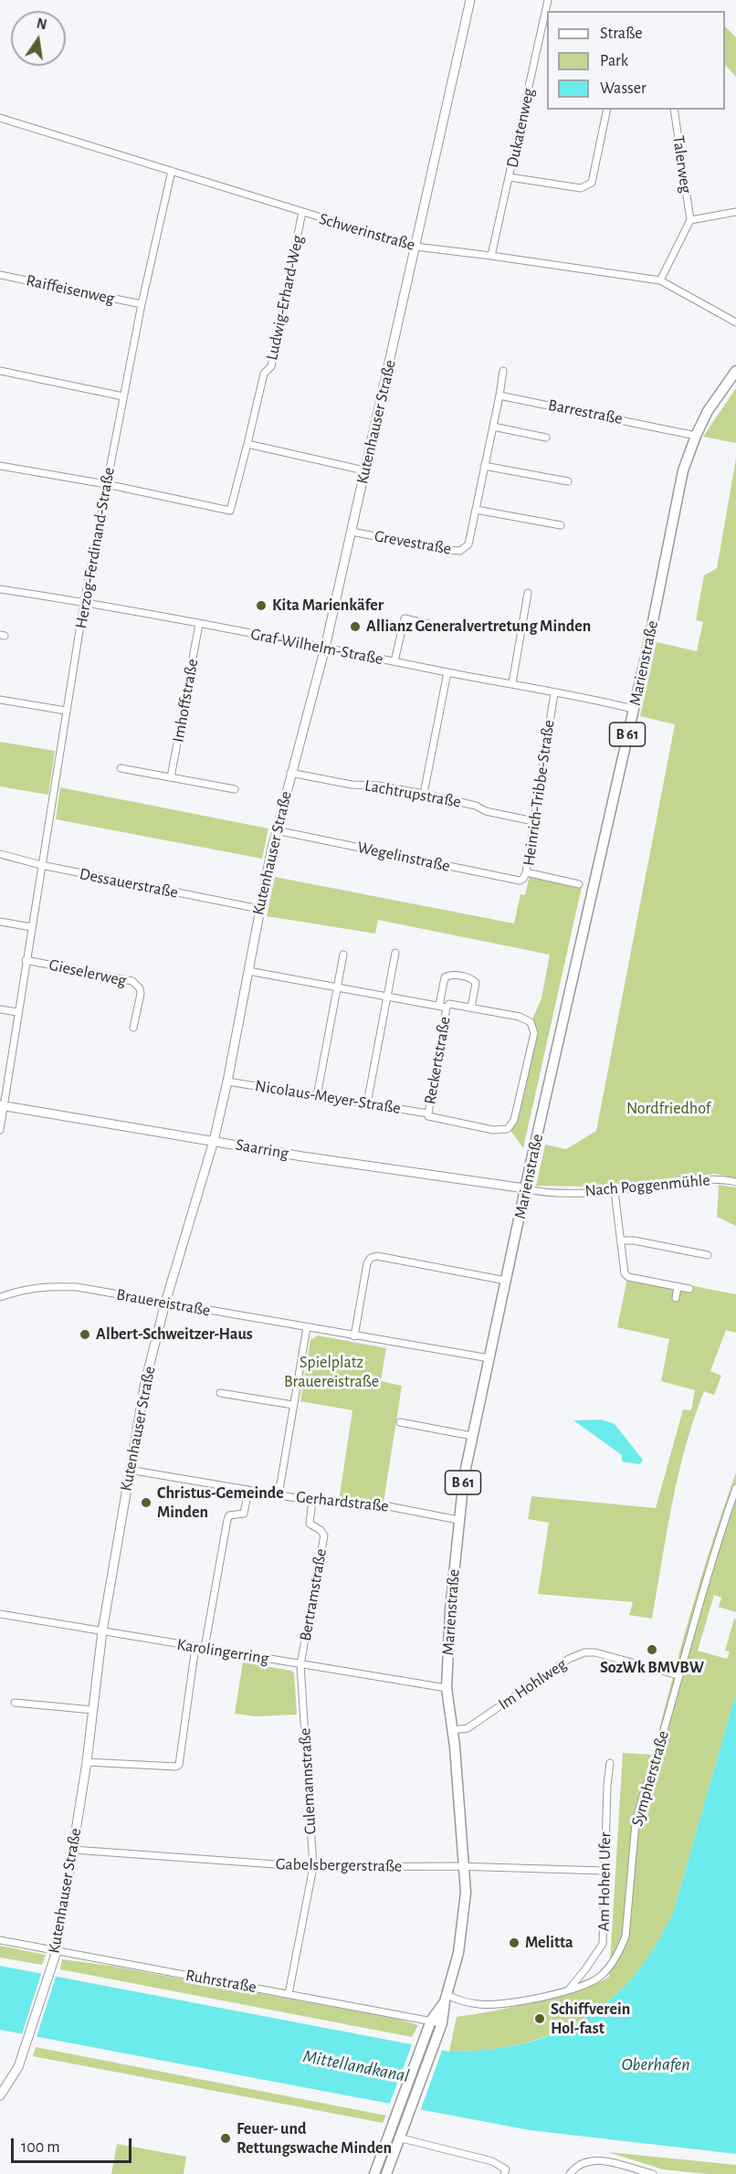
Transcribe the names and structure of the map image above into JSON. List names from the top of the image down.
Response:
{
  "streets": {
    "main road": ["Marienstraße", "B 61"],
    "street": [
      "Dukatenweg",
      "Talerweg",
      "Schwerinstraße",
      "Raiffeisenweg",
      "Ludwig-Erhard-Weg",
      "Barrestraße",
      "Kutenhauser Straße",
      "Grevestraße",
      "Herzog-Ferdinand-Straße",
      "Graf-Wilhelm-Straße",
      "Imhoffstraße",
      "Heinrich-Tribbe-Straße",
      "Lachtrupstraße",
      "Wegelinstraße",
      "Dessauerstraße",
      "Gieselerweg",
      "Reckertstraße",
      "Nicolaus-Meyer-Straße",
      "Saarring",
      "Nach Poggenmühle",
      "Brauereistraße",
      "Gerhardstraße",
      "Bertramstraße",
      "Karolingerring",
      "Im Hohlweg",
      "Sympherstraße",
      "Culemannstraße",
      "Gabelsbergerstraße",
      "Am Hohen Ufer",
      "Ruhrstraße"
    ]
  },
  "crossings": [
    ["Dukatenweg", "Schwerinstraße"],
    ["Schwerinstraße", "Ludwig-Erhard-Weg"],
    ["Schwerinstraße", "Kutenhauser Straße"],
    ["Schwerinstraße", "Herzog-Ferdinand-Straße"],
    ["Raiffeisenweg", "Herzog-Ferdinand-Straße"],
    ["Ludwig-Erhard-Weg", "Herzog-Ferdinand-Straße"],
    ["Barrestraße", "Grevestraße"],
    ["Barrestraße", "Marienstraße"],
    ["Kutenhauser Straße", "Grevestraße"],
    ["Kutenhauser Straße", "Graf-Wilhelm-Straße"],
    ["Kutenhauser Straße", "Lachtrupstraße"],
    ["Kutenhauser Straße", "Wegelinstraße"],
    ["Kutenhauser Straße", "Dessauerstraße"],
    ["Kutenhauser Straße", "Nicolaus-Meyer-Straße"],
    ["Kutenhauser Straße", "Saarring"],
    ["Kutenhauser Straße", "Brauereistraße"],
    ["Kutenhauser Straße", "Gerhardstraße"],
    ["Kutenhauser Straße", "Karolingerring"],
    ["Kutenhauser Straße", "Gabelsbergerstraße"],
    ["Kutenhauser Straße", "Ruhrstraße"],
    ["Herzog-Ferdinand-Straße", "Graf-Wilhelm-Straße"],
    ["Herzog-Ferdinand-Straße", "Dessauerstraße"],
    ["Herzog-Ferdinand-Straße", "Gieselerweg"],
    ["Herzog-Ferdinand-Straße", "Saarring"],
    ["Graf-Wilhelm-Straße", "Marienstraße"],
    ["Graf-Wilhelm-Straße", "Imhoffstraße"],
    ["Graf-Wilhelm-Straße", "Heinrich-Tribbe-Straße"],
    ["Marienstraße", "Saarring"],
    ["Marienstraße", "Nach Poggenmühle"],
    ["Marienstraße", "Brauereistraße"],
    ["Marienstraße", "Gerhardstraße"],
    ["Marienstraße", "Karolingerring"],
    ["Marienstraße", "Im Hohlweg"],
    ["Marienstraße", "Sympherstraße"],
    ["Marienstraße", "Gabelsbergerstraße"],
    ["Marienstraße", "Ruhrstraße"],
    ["Heinrich-Tribbe-Straße", "Lachtrupstraße"],
    ["Heinrich-Tribbe-Straße", "Wegelinstraße"],
    ["Reckertstraße", "Nicolaus-Meyer-Straße"],
    ["Saarring", "Nach Poggenmühle"],
    ["Gerhardstraße", "Bertramstraße"],
    ["Bertramstraße", "Karolingerring"],
    ["Bertramstraße", "Culemannstraße"],
    ["Karolingerring", "Culemannstraße"],
    ["Im Hohlweg", "Sympherstraße"],
    ["Sympherstraße", "Am Hohen Ufer"],
    ["Culemannstraße", "Gabelsbergerstraße"],
    ["Culemannstraße", "Ruhrstraße"],
    ["Gabelsbergerstraße", "Am Hohen Ufer"]
  ],
  "water": ["Oberhafen", "Mittellandkanal"],
  "parks": ["Nordfriedhof", "Spielplatz Brauereistraße"],
  "places": [
    "Kita Marienkäfer",
    "Allianz Generalvertretung Minden",
    "Albert-Schweitzer-Haus",
    "Christus-Gemeinde Minden",
    "SozWk BMVBW",
    "Melitta",
    "Schiffverein Hol-fast",
    "Feuer- und Rettungswache Minden"
  ],
  "legend": ["Straße", "Park", "Wasser"],
  "scale_bar": "100 m",
  "north": "top"
}
